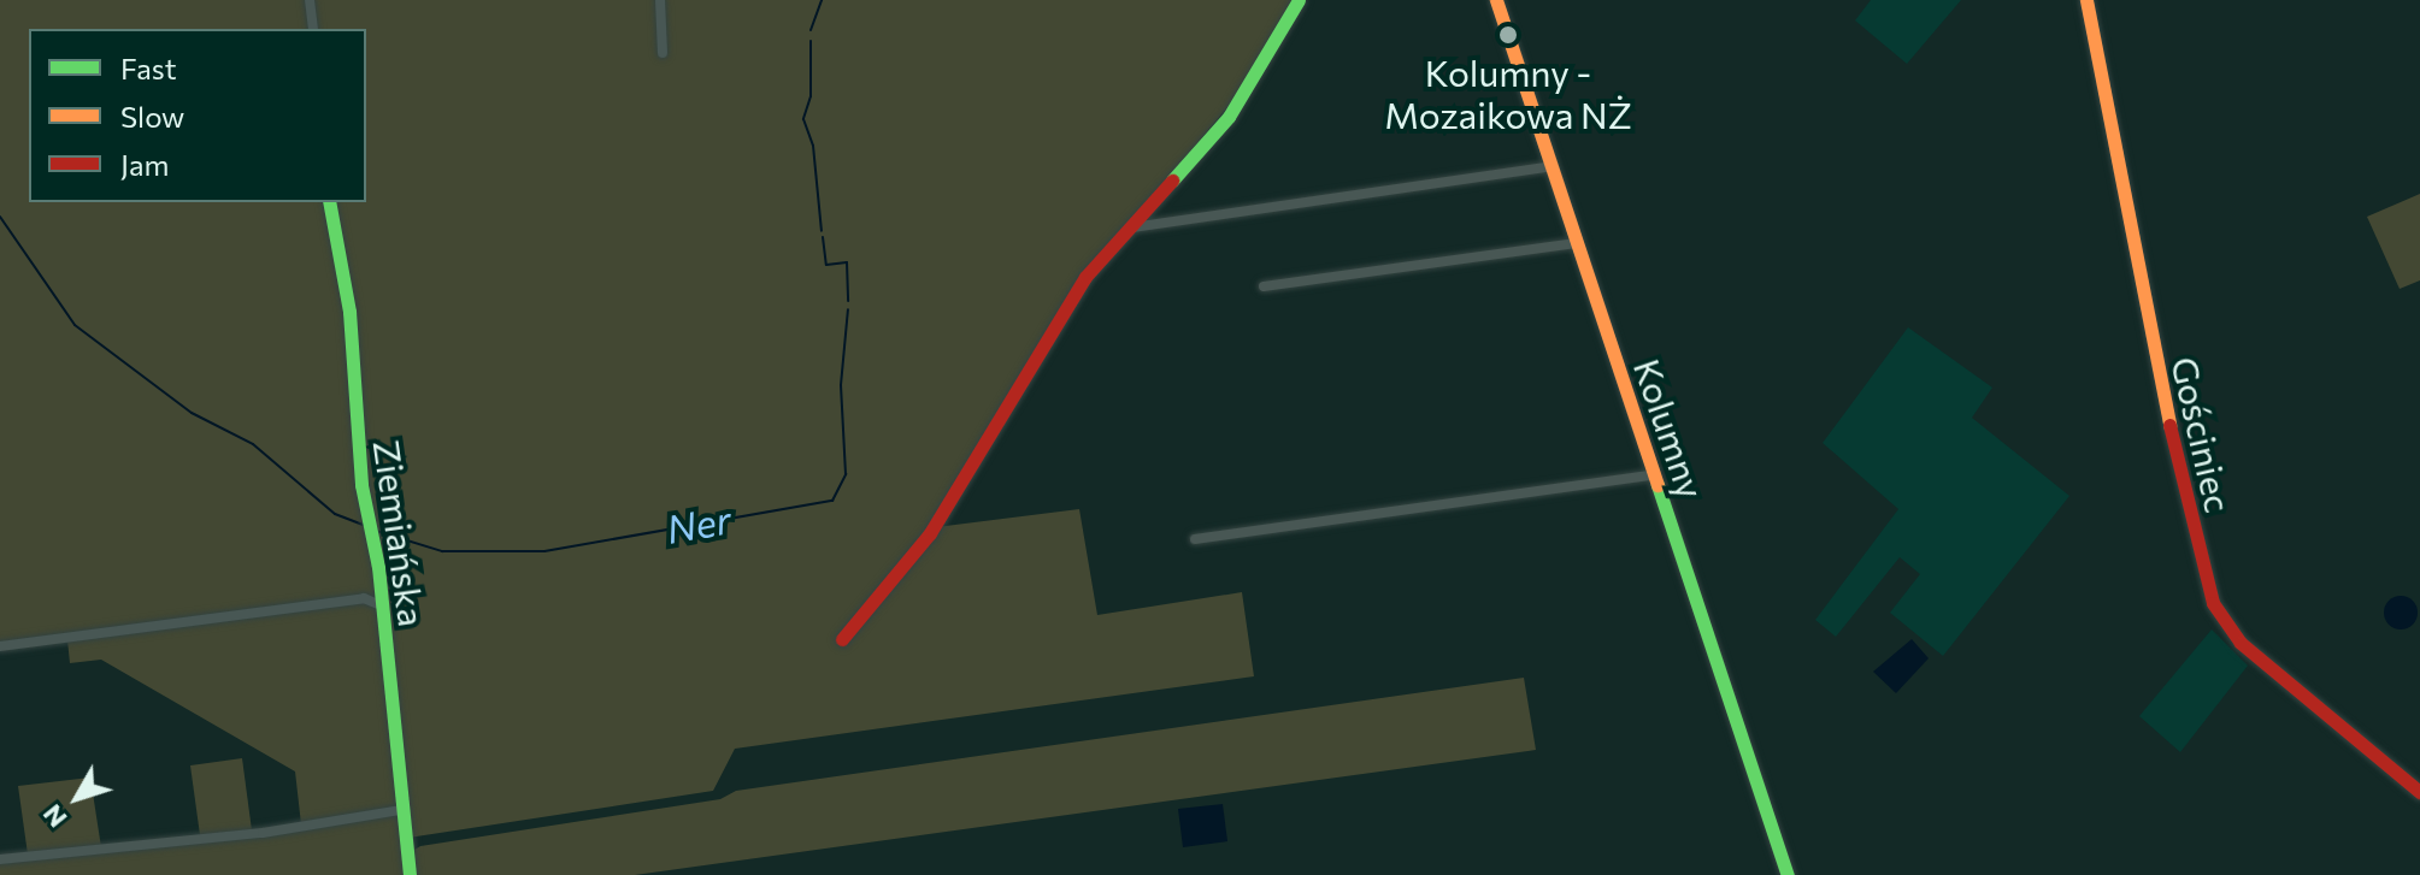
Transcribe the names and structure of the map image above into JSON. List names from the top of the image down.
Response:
{
  "streets": {
    "street": ["Kolumny", "Gościniec", "Ziemiańska"]
  },
  "water": ["Ner"],
  "places": ["Kolumny - Mozaikowa NŻ"],
  "legend": ["Fast", "Slow", "Jam"],
  "north": "bottom left"
}
